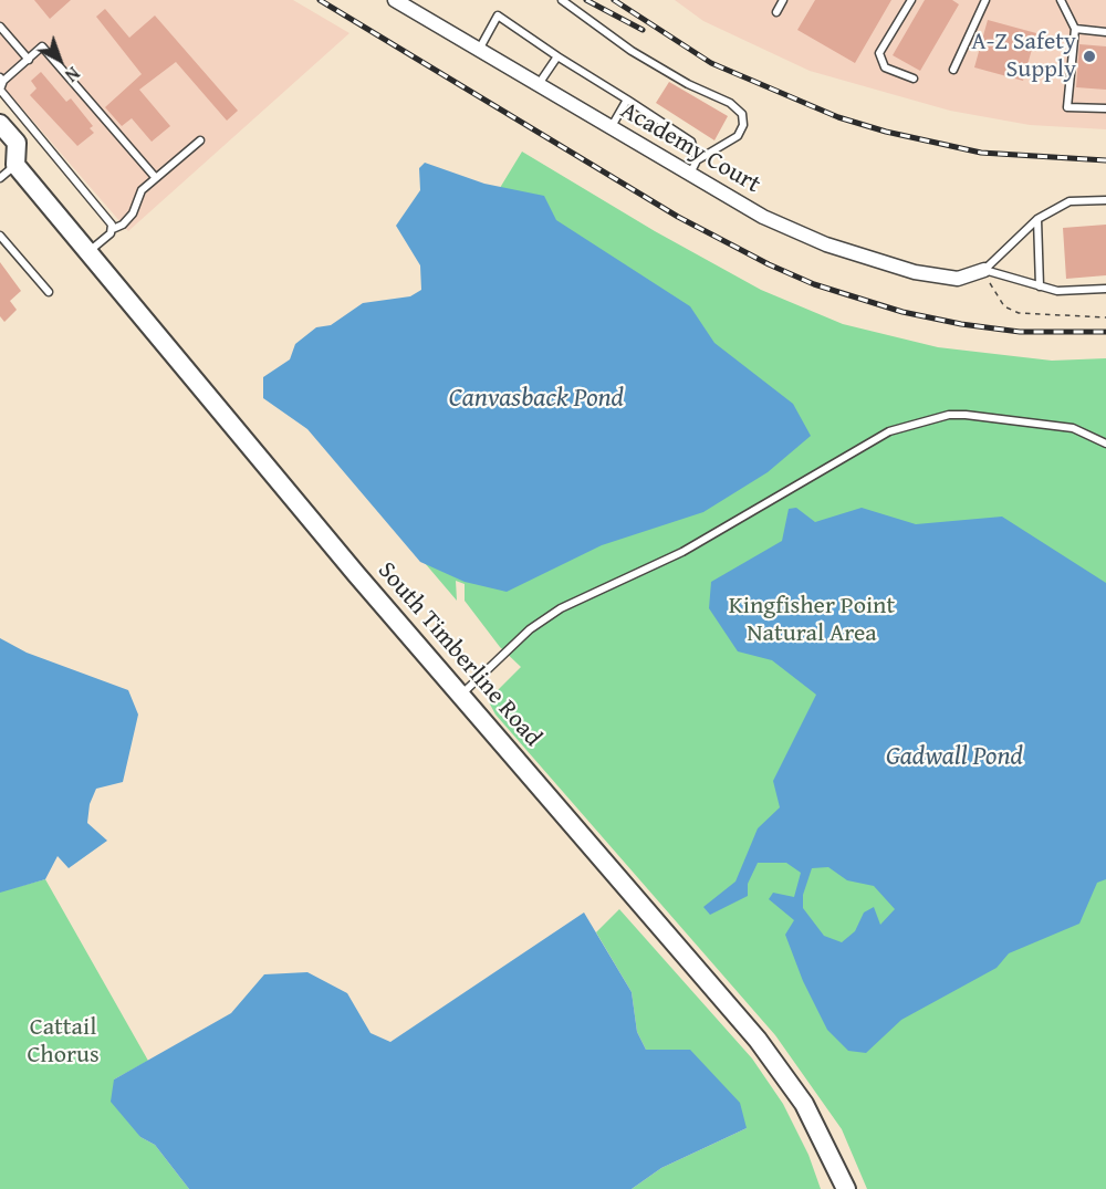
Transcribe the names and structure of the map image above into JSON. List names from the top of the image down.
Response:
{
  "streets": {
    "main road": ["South Timberline Road"],
    "street": ["Academy Court"]
  },
  "water": ["Canvasback Pond", "Gadwall Pond"],
  "parks": ["Kingfisher Point Natural Area", "Cattail Chorus"],
  "places": ["A-Z Safety Supply"],
  "north": "bottom right"
}
